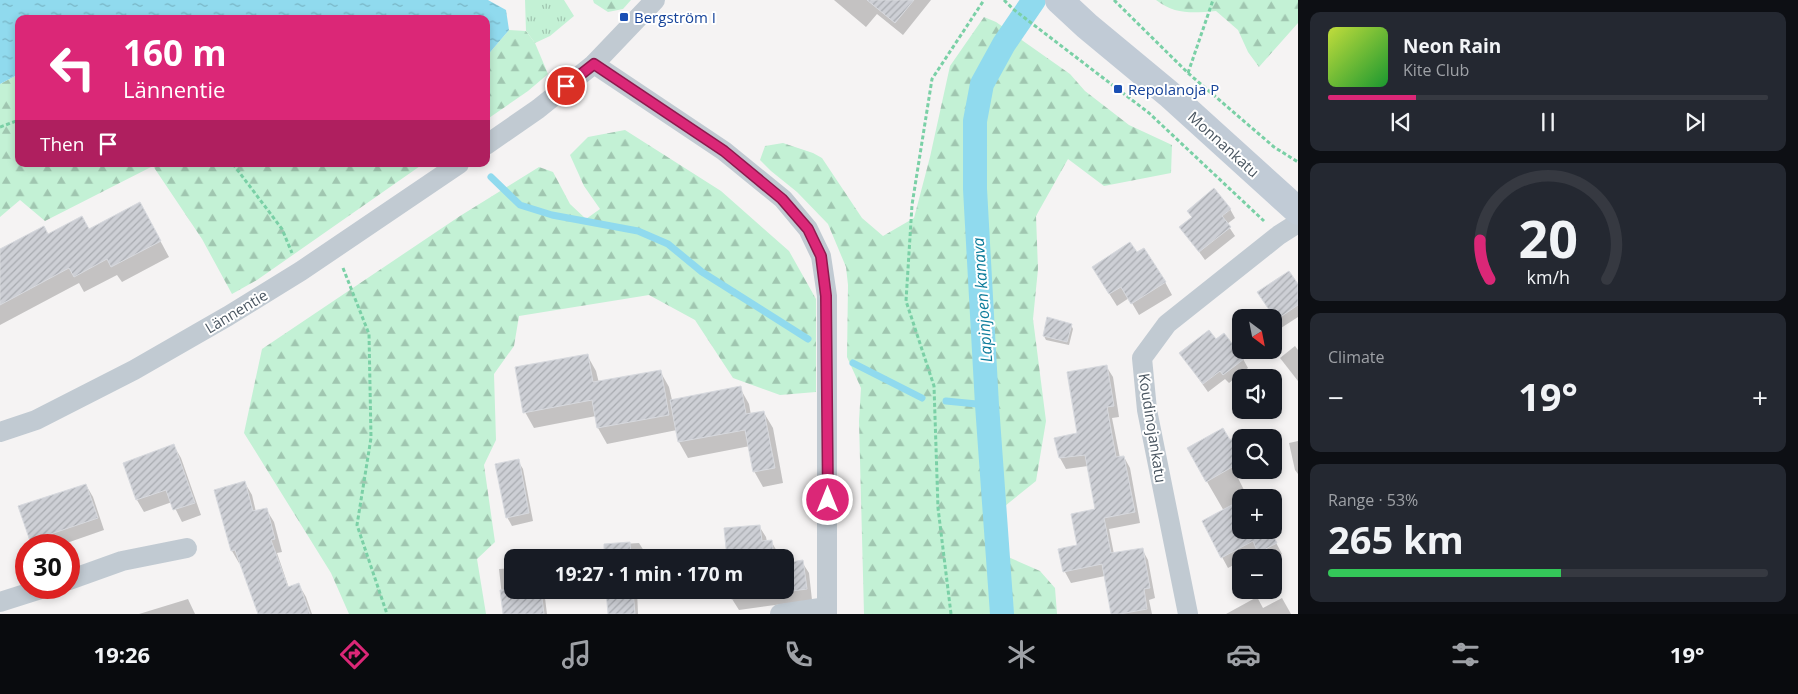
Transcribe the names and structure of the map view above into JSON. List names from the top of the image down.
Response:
{
  "streets": {
    "main road": ["Monnankatu"],
    "street": ["Lännentie", "Koudinojankatu"]
  },
  "water": ["Lapinjoen kanava"],
  "places": {
    "transit": ["Bergström I", "Repolanoja P"]
  },
  "north": "bottom right",
  "page": {
    "turn": ["160 m", "Lännentie"],
    "song": ["Neon Rain", "Kite Club"],
    "then": "Then",
    "map_buttons": ["+", "−"],
    "tile": [
      "Climate",
      ["Range · 53%", "265 km"]
    ],
    "heat": ["−", "19°", "+"],
    "limit": "30",
    "trip": "19:27 · 1 min · 170 m",
    "tabs": ["19:26", "19°"],
    "gauge": ["20", "km/h"]
  }
}
